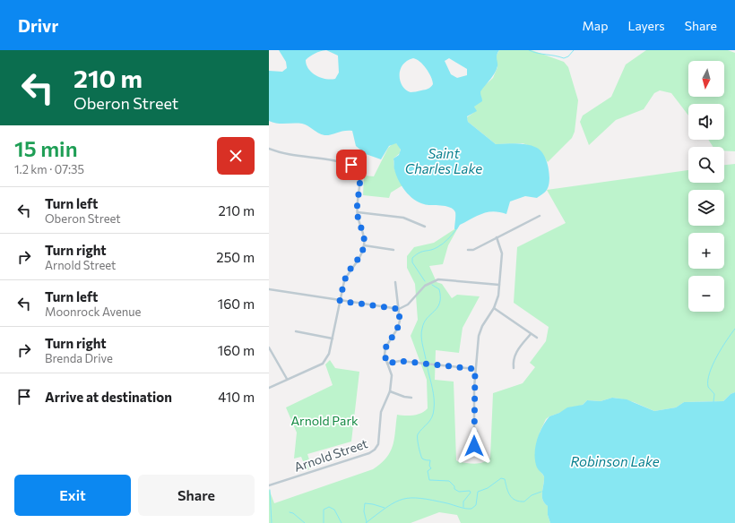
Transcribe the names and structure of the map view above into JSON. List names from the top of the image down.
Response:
{
  "streets": {
    "street": ["Arnold Street"]
  },
  "water": ["Saint Charles Lake", "Robinson Lake"],
  "parks": ["Arnold Park"],
  "north": "bottom",
  "page": {
    "header": "Drivr",
    "nav": ["Map", "Layers", "Share"],
    "turn": ["210 m", "Oberon Street"],
    "map_buttons": ["+", "−"],
    "heading": ["15 min", "1.2 km · 07:35"],
    "list": [
      {
        "name": "Turn left",
        "note": "Oberon Street",
        "value": "210 m"
      },
      {
        "name": "Turn right",
        "note": "Arnold Street",
        "value": "250 m"
      },
      {
        "name": "Turn left",
        "note": "Moonrock Avenue",
        "value": "160 m"
      },
      {
        "name": "Turn right",
        "note": "Brenda Drive",
        "value": "160 m"
      },
      {
        "name": "Arrive at destination",
        "value": "410 m"
      }
    ],
    "buttons": ["Exit", "Share"]
  }
}
